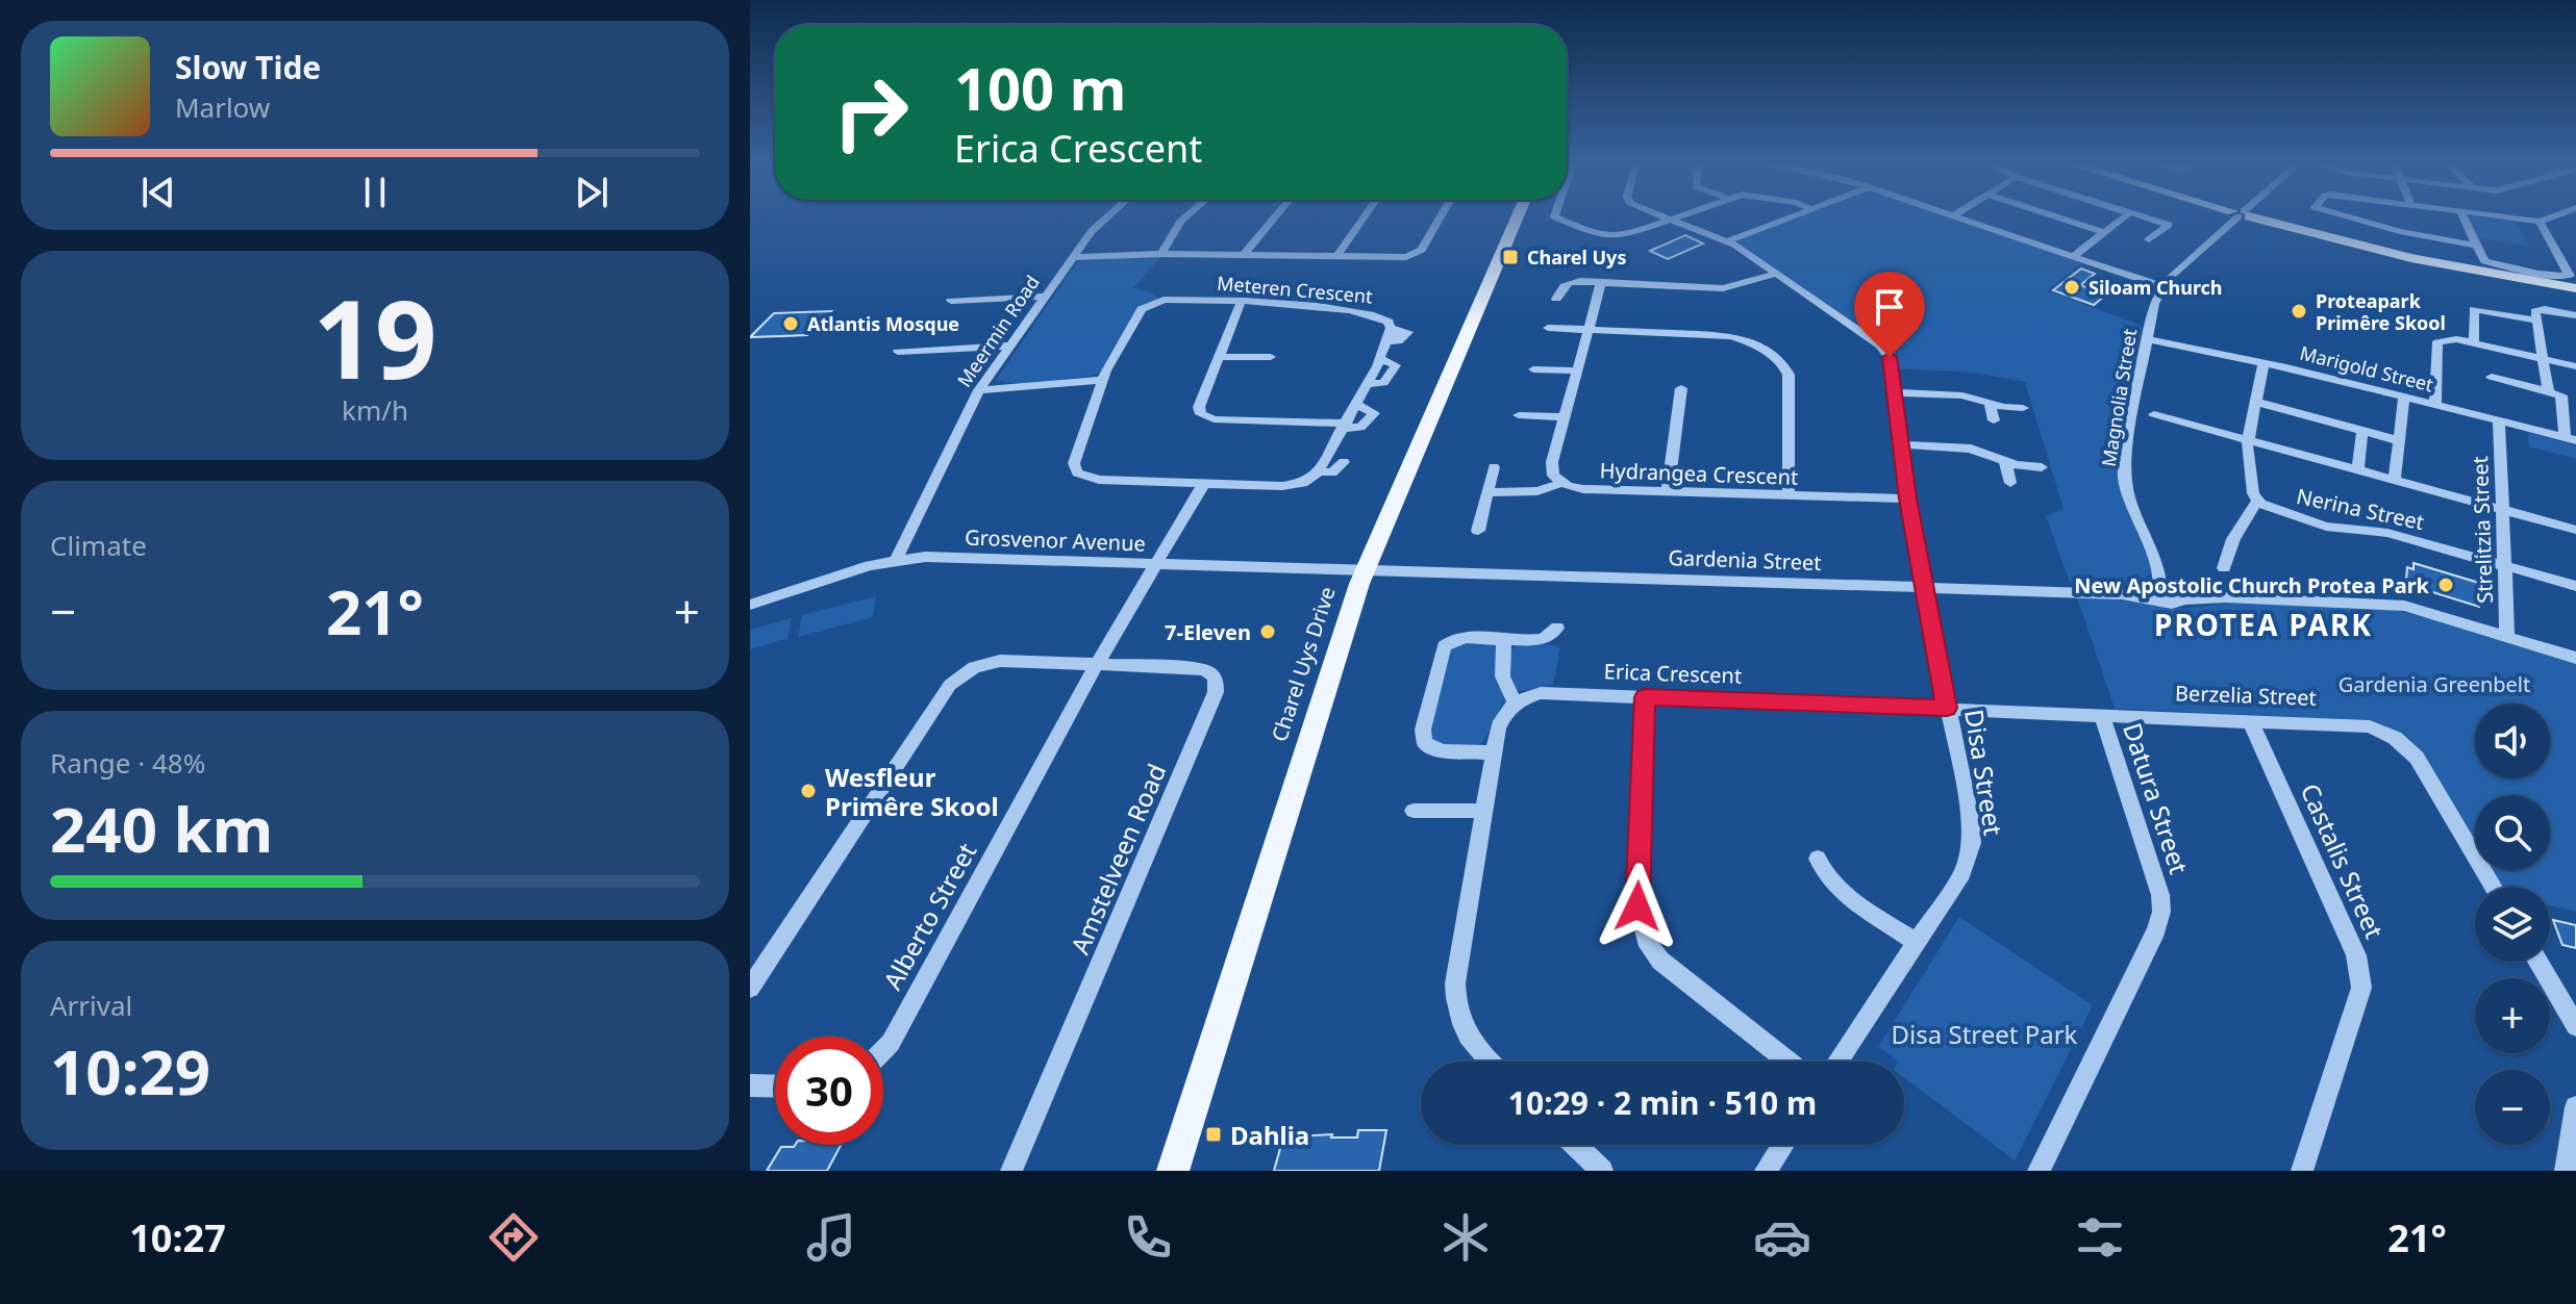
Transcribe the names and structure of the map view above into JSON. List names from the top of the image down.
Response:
{
  "streets": {
    "main road": ["Charel Uys Drive"],
    "street": [
      "Meteren Crescent",
      "Meermin Road",
      "Marigold Street",
      "Magnolia Street",
      "Hydrangea Crescent",
      "Nerina Street",
      "Strelitzia Street",
      "Grosvenor Avenue",
      "Gardenia Street",
      "Erica Crescent",
      "Berzelia Street",
      "Disa Street",
      "Datura Street",
      "Amstelveen Road",
      "Castalis Street",
      "Alberto Street"
    ]
  },
  "crossings": [
    ["Meermin Road", "Grosvenor Avenue"],
    ["Marigold Street", "Magnolia Street"],
    ["Marigold Street", "Strelitzia Street"],
    ["Magnolia Street", "Gardenia Street"],
    ["Hydrangea Crescent", "Disa Street"],
    ["Nerina Street", "Strelitzia Street"],
    ["Grosvenor Avenue", "Gardenia Street"],
    ["Grosvenor Avenue", "Charel Uys Drive"],
    ["Grosvenor Avenue", "Alberto Street"],
    ["Gardenia Street", "Charel Uys Drive"],
    ["Gardenia Street", "Disa Street"],
    ["Erica Crescent", "Berzelia Street"],
    ["Erica Crescent", "Disa Street"],
    ["Berzelia Street", "Disa Street"],
    ["Berzelia Street", "Datura Street"],
    ["Berzelia Street", "Castalis Street"],
    ["Amstelveen Road", "Alberto Street"]
  ],
  "districts": ["PROTEA PARK"],
  "parks": ["Gardenia Greenbelt", "Disa Street Park"],
  "places": {
    "transit": ["Charel Uys", "Dahlia"],
    "other": [
      "Siloam Church",
      "Proteapark Primêre Skool",
      "Atlantis Mosque",
      "New Apostolic Church Protea Park",
      "7-Eleven",
      "Wesfleur Primêre Skool"
    ]
  },
  "page": {
    "turn": ["100 m", "Erica Crescent"],
    "song": ["Slow Tide", "Marlow"],
    "tile": [
      ["19", "km/h"],
      "Climate",
      ["Range · 48%", "240 km"],
      ["Arrival", "10:29"]
    ],
    "heat": ["−", "21°", "+"],
    "map_buttons": ["+", "−"],
    "limit": "30",
    "trip": "10:29 · 2 min · 510 m",
    "tabs": ["10:27", "21°"]
  }
}
